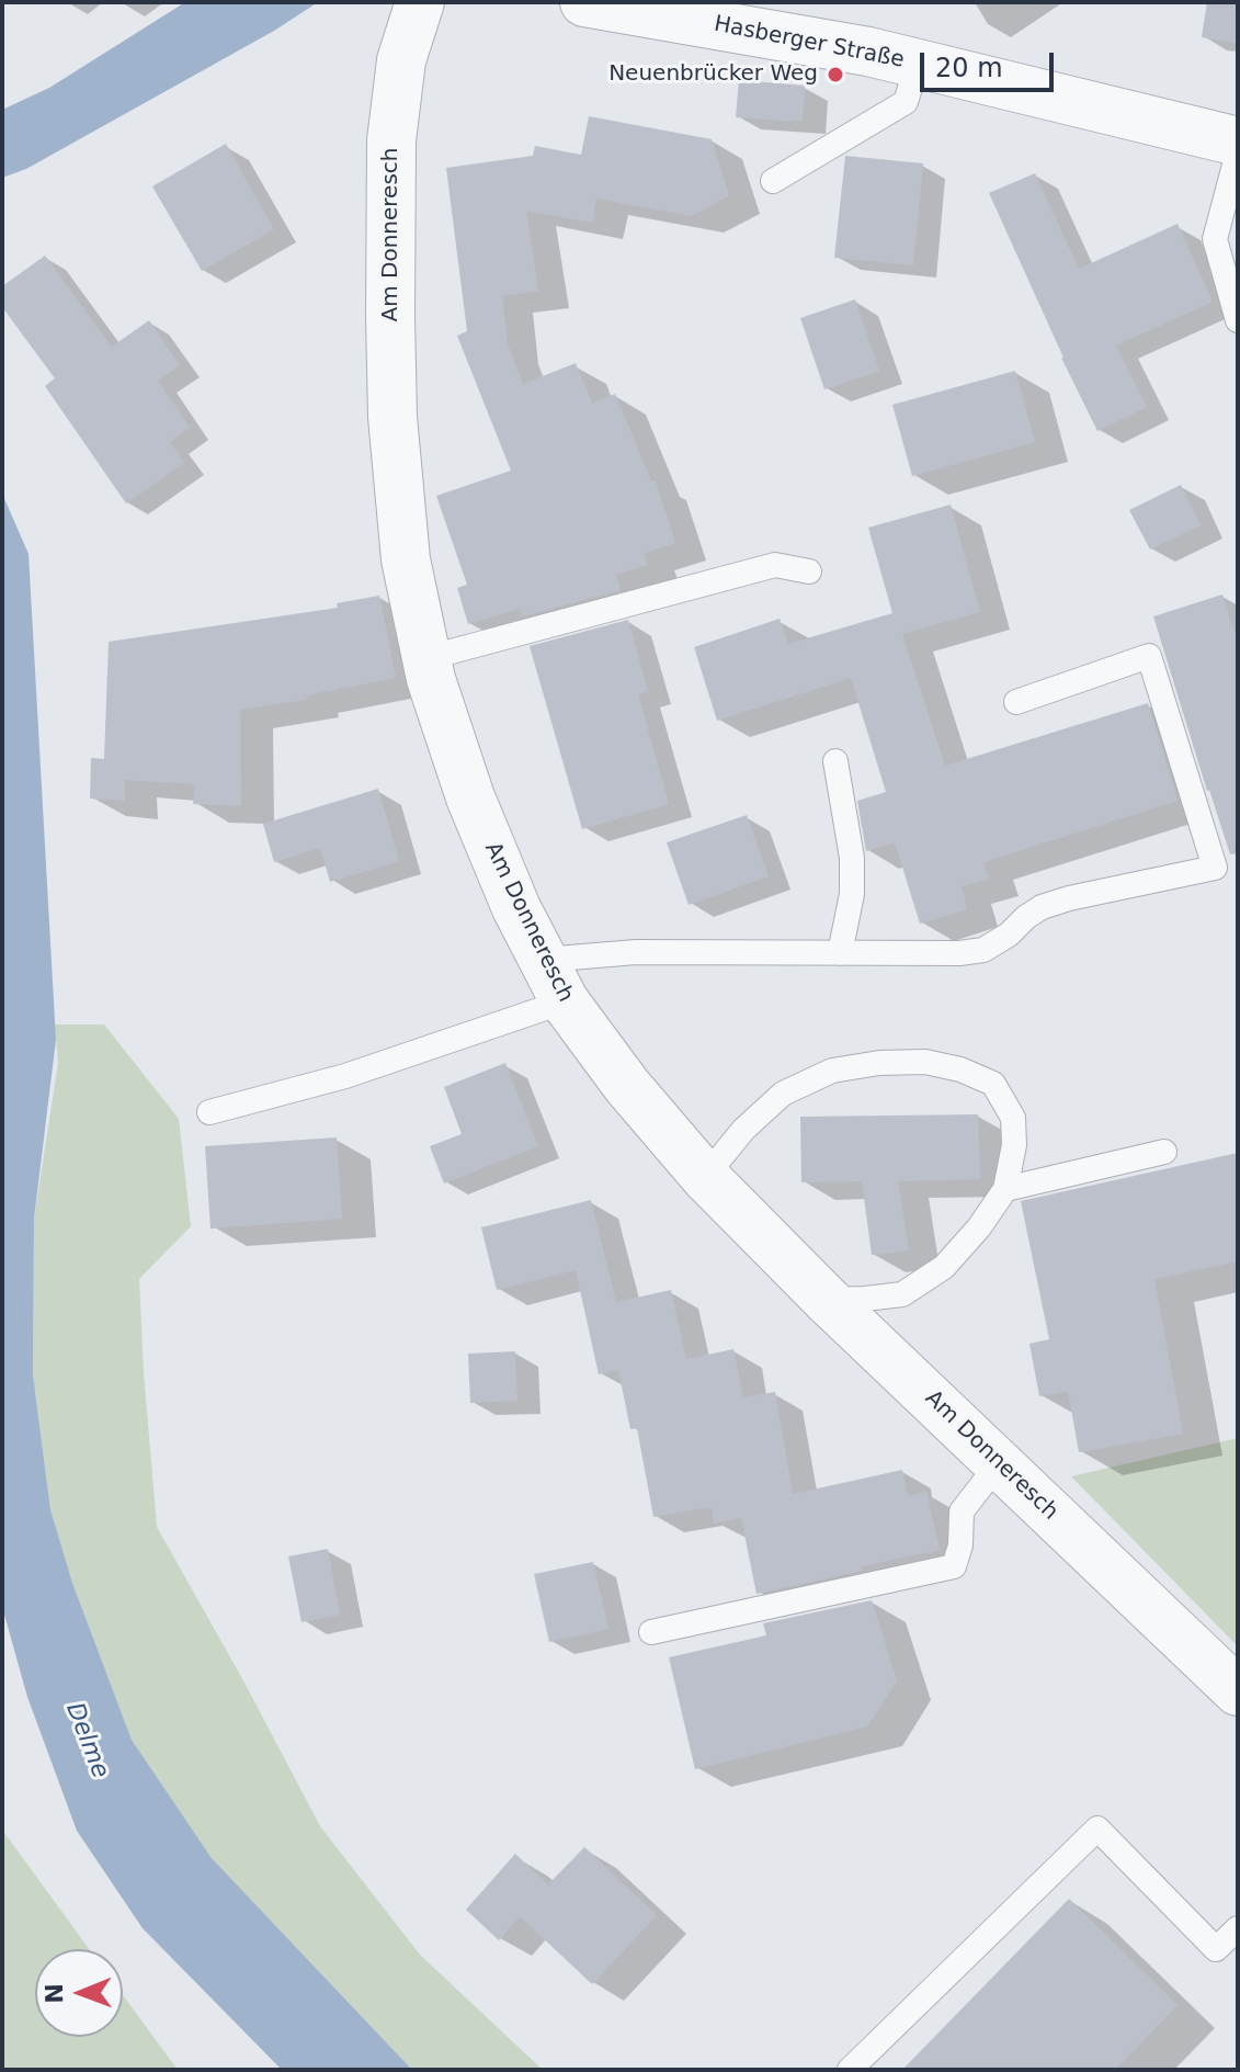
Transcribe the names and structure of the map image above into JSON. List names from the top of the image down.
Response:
{
  "streets": {
    "street": ["Hasberger Straße", "Am Donneresch"]
  },
  "water": ["Delme"],
  "places": ["Neuenbrücker Weg"],
  "scale_bar": "20 m",
  "north": "left"
}
